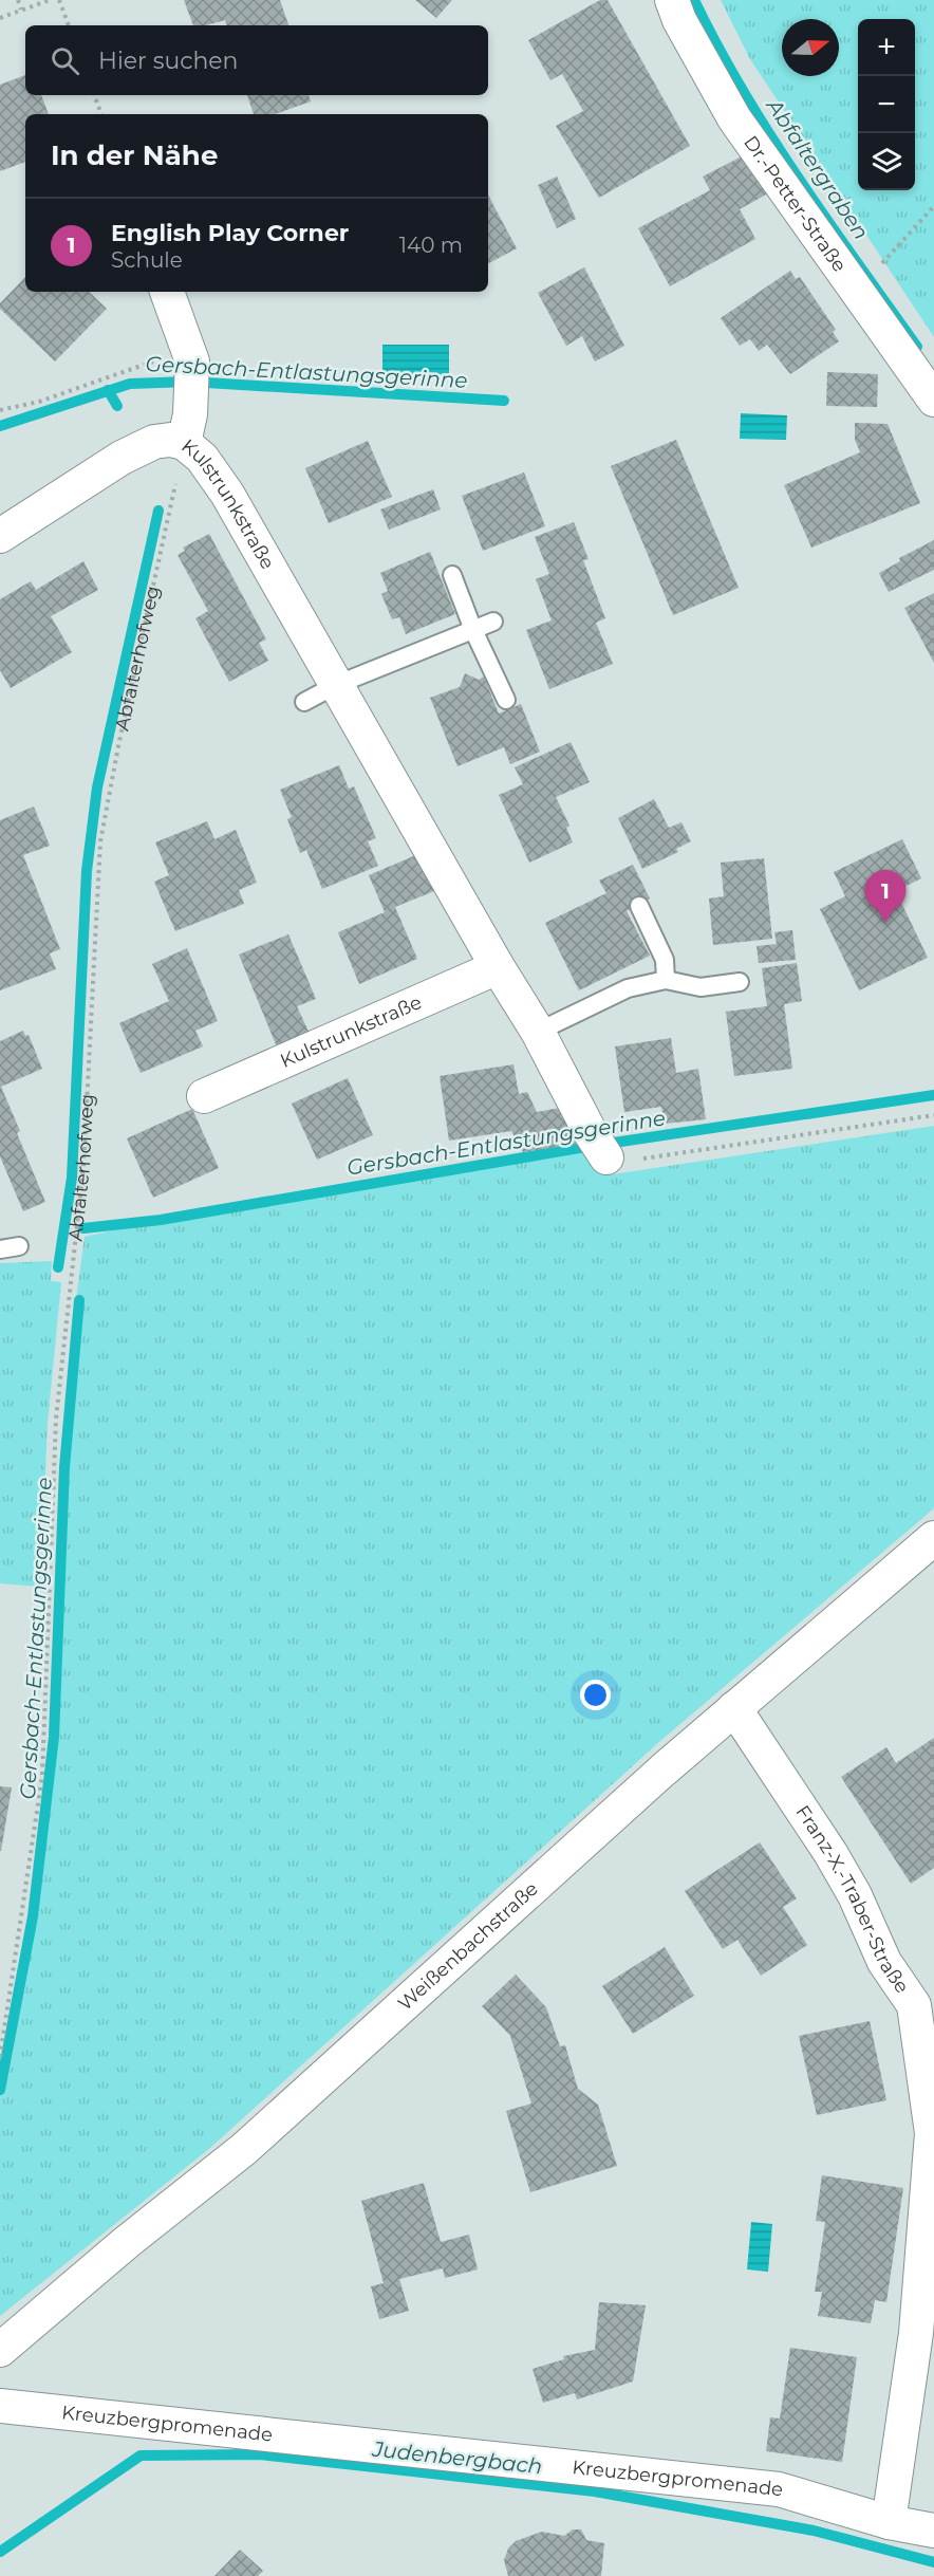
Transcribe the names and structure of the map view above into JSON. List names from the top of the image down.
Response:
{
  "streets": {
    "street": [
      "Dr.-Petter-Straße",
      "Kulstrunkstraße",
      "Franz-X.-Traber-Straße",
      "Weißenbachstraße",
      "Kreuzbergpromenade"
    ],
    "path": ["Abfalterhofweg"]
  },
  "crossings": [
    ["Kulstrunkstraße", "Abfalterhofweg"],
    ["Franz-X.-Traber-Straße", "Weißenbachstraße"],
    ["Franz-X.-Traber-Straße", "Kreuzbergpromenade"]
  ],
  "water": ["Abfaltergraben", "Gersbach-Entlastungsgerinne", "Judenbergbach"],
  "north": "right",
  "page": {
    "map_buttons": ["+", "−"],
    "search": "Hier suchen",
    "heading": "In der Nähe",
    "list": [
      {
        "mark": "1",
        "name": "English Play Corner",
        "note": "Schule",
        "value": "140 m"
      }
    ],
    "pins": "1"
  }
}
